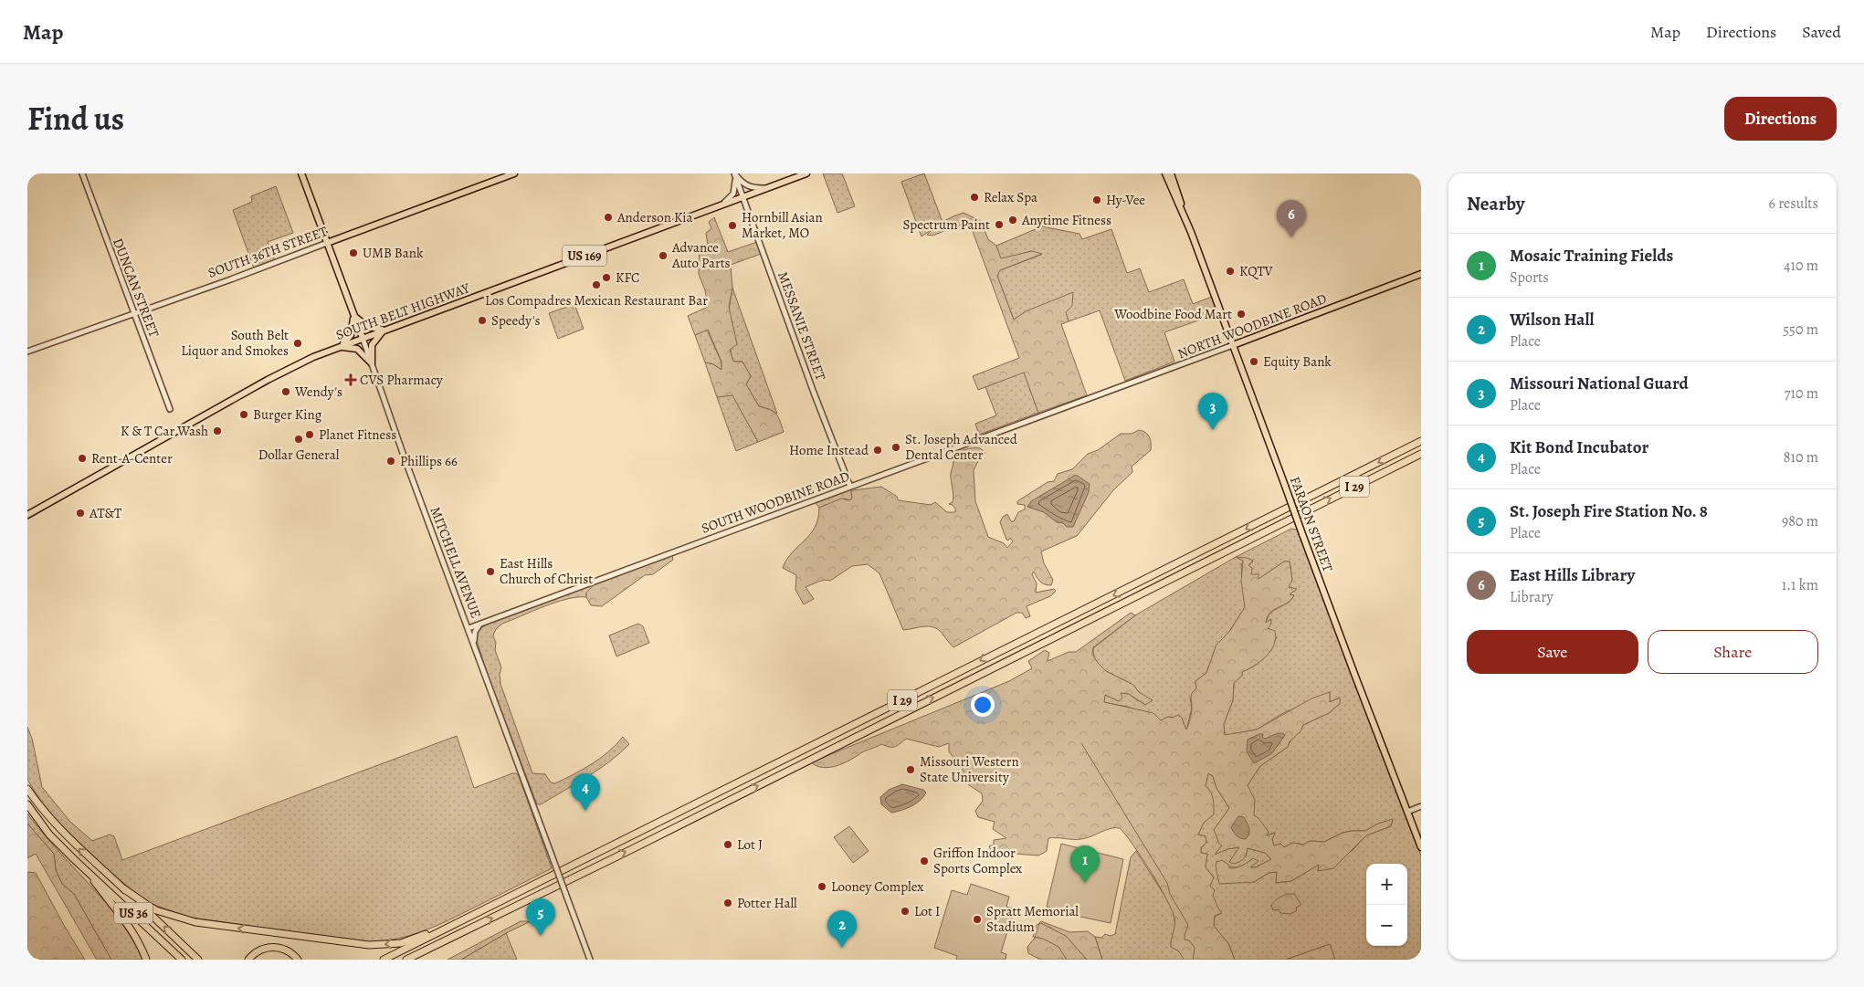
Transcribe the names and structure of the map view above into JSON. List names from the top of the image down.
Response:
{
  "streets": {
    "highway": ["I 29", "US 36"],
    "main road": [
      "SOUTH 36TH STREET",
      "US 169",
      "SOUTH BELT HIGHWAY",
      "NORTH WOODBINE ROAD",
      "FARAON STREET",
      "MITCHELL AVENUE"
    ],
    "street": ["DUNCAN STREET", "MESSANIE STREET", "SOUTH WOODBINE ROAD"]
  },
  "crossings": [
    ["SOUTH 36TH STREET", "DUNCAN STREET"],
    ["SOUTH 36TH STREET", "MITCHELL AVENUE"],
    ["SOUTH BELT HIGHWAY", "MESSANIE STREET"],
    ["SOUTH BELT HIGHWAY", "MITCHELL AVENUE"],
    ["MESSANIE STREET", "SOUTH WOODBINE ROAD"],
    ["NORTH WOODBINE ROAD", "SOUTH WOODBINE ROAD"],
    ["NORTH WOODBINE ROAD", "FARAON STREET"],
    ["SOUTH WOODBINE ROAD", "MITCHELL AVENUE"]
  ],
  "places": {
    "other": [
      "Relax Spa",
      "Hy-Vee",
      "Anderson Kia",
      "Anytime Fitness",
      "Spectrum Paint",
      "Hornbill Asian Market, MO",
      "UMB Bank",
      "Advance Auto Parts",
      "KQTV",
      "KFC",
      "Los Compadres Mexican Restaurant Bar",
      "Woodbine Food Mart",
      "Speedy's",
      "South Belt Liquor and Smokes",
      "Equity Bank",
      "Wendy's",
      "Burger King",
      "K & T Car Wash",
      "Planet Fitness",
      "Dollar General",
      "St. Joseph Advanced Dental Center",
      "Home Instead",
      "Rent-A-Center",
      "Phillips 66",
      "AT&T",
      "East Hills Church of Christ",
      "Missouri Western State University",
      "Lot J",
      "Griffon Indoor Sports Complex",
      "Looney Complex",
      "Potter Hall",
      "Lot I",
      "Spratt Memorial Stadium"
    ],
    "health": ["CVS Pharmacy"]
  },
  "page": {
    "header": "Map",
    "nav": ["Map", "Directions", "Saved"],
    "title": "Find us",
    "buttons": [
      "Directions",
      ["Save", "Share"]
    ],
    "heading": ["Nearby", "6 results"],
    "pins": [
      "6",
      "3",
      "4",
      "1",
      "5",
      "2"
    ],
    "list": [
      {
        "mark": "1",
        "name": "Mosaic Training Fields",
        "note": "Sports",
        "value": "410 m"
      },
      {
        "mark": "2",
        "name": "Wilson Hall",
        "note": "Place",
        "value": "550 m"
      },
      {
        "mark": "3",
        "name": "Missouri National Guard",
        "note": "Place",
        "value": "710 m"
      },
      {
        "mark": "4",
        "name": "Kit Bond Incubator",
        "note": "Place",
        "value": "810 m"
      },
      {
        "mark": "5",
        "name": "St. Joseph Fire Station No. 8",
        "note": "Place",
        "value": "980 m"
      },
      {
        "mark": "6",
        "name": "East Hills Library",
        "note": "Library",
        "value": "1.1 km"
      }
    ],
    "map_buttons": ["+", "−"]
  }
}
